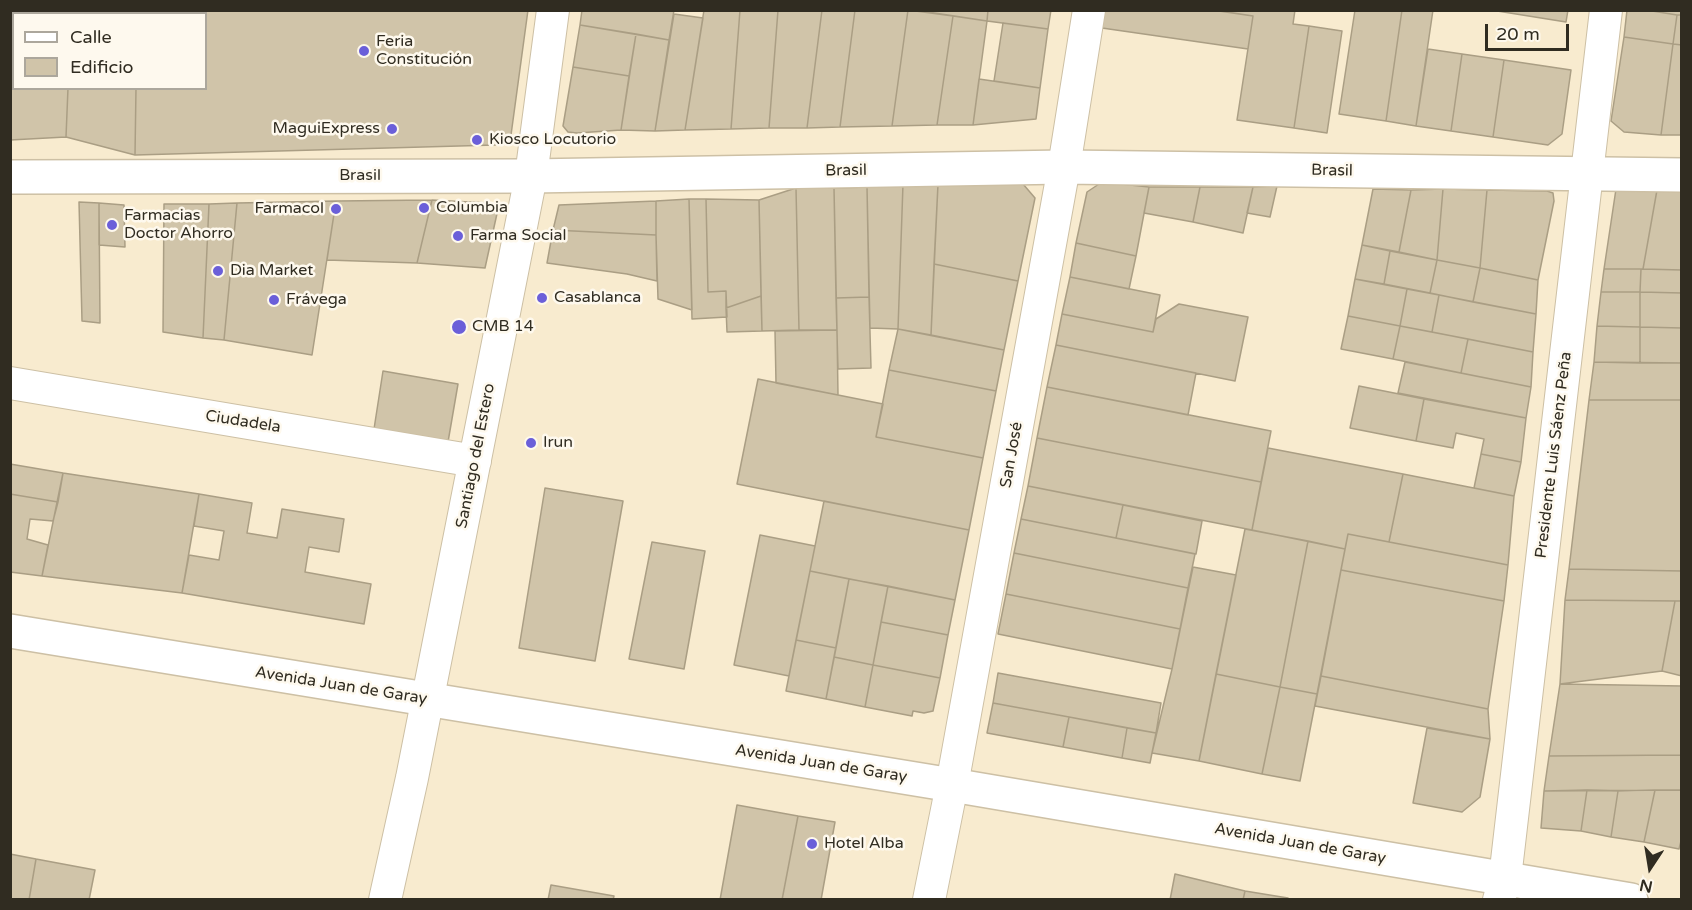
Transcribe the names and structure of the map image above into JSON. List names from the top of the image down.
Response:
{
  "streets": {
    "street": [
      "Brasil",
      "Ciudadela",
      "San José",
      "Presidente Luis Sáenz Peña",
      "Santiago del Estero",
      "Avenida Juan de Garay"
    ]
  },
  "crossings": [
    ["Brasil", "San José"],
    ["Brasil", "Presidente Luis Sáenz Peña"],
    ["Brasil", "Santiago del Estero"],
    ["Ciudadela", "Santiago del Estero"],
    ["San José", "Avenida Juan de Garay"],
    ["Presidente Luis Sáenz Peña", "Avenida Juan de Garay"],
    ["Santiago del Estero", "Avenida Juan de Garay"]
  ],
  "places": [
    "Feria Constitución",
    "MaguiExpress",
    "Kiosco Locutorio",
    "Columbia",
    "Farmacol",
    "Farmacias Doctor Ahorro",
    "Farma Social",
    "Dia Market",
    "Casablanca",
    "Frávega",
    "CMB 14",
    "Irun",
    "Hotel Alba"
  ],
  "legend": ["Calle", "Edificio"],
  "scale_bar": "20 m",
  "north": "bottom"
}
